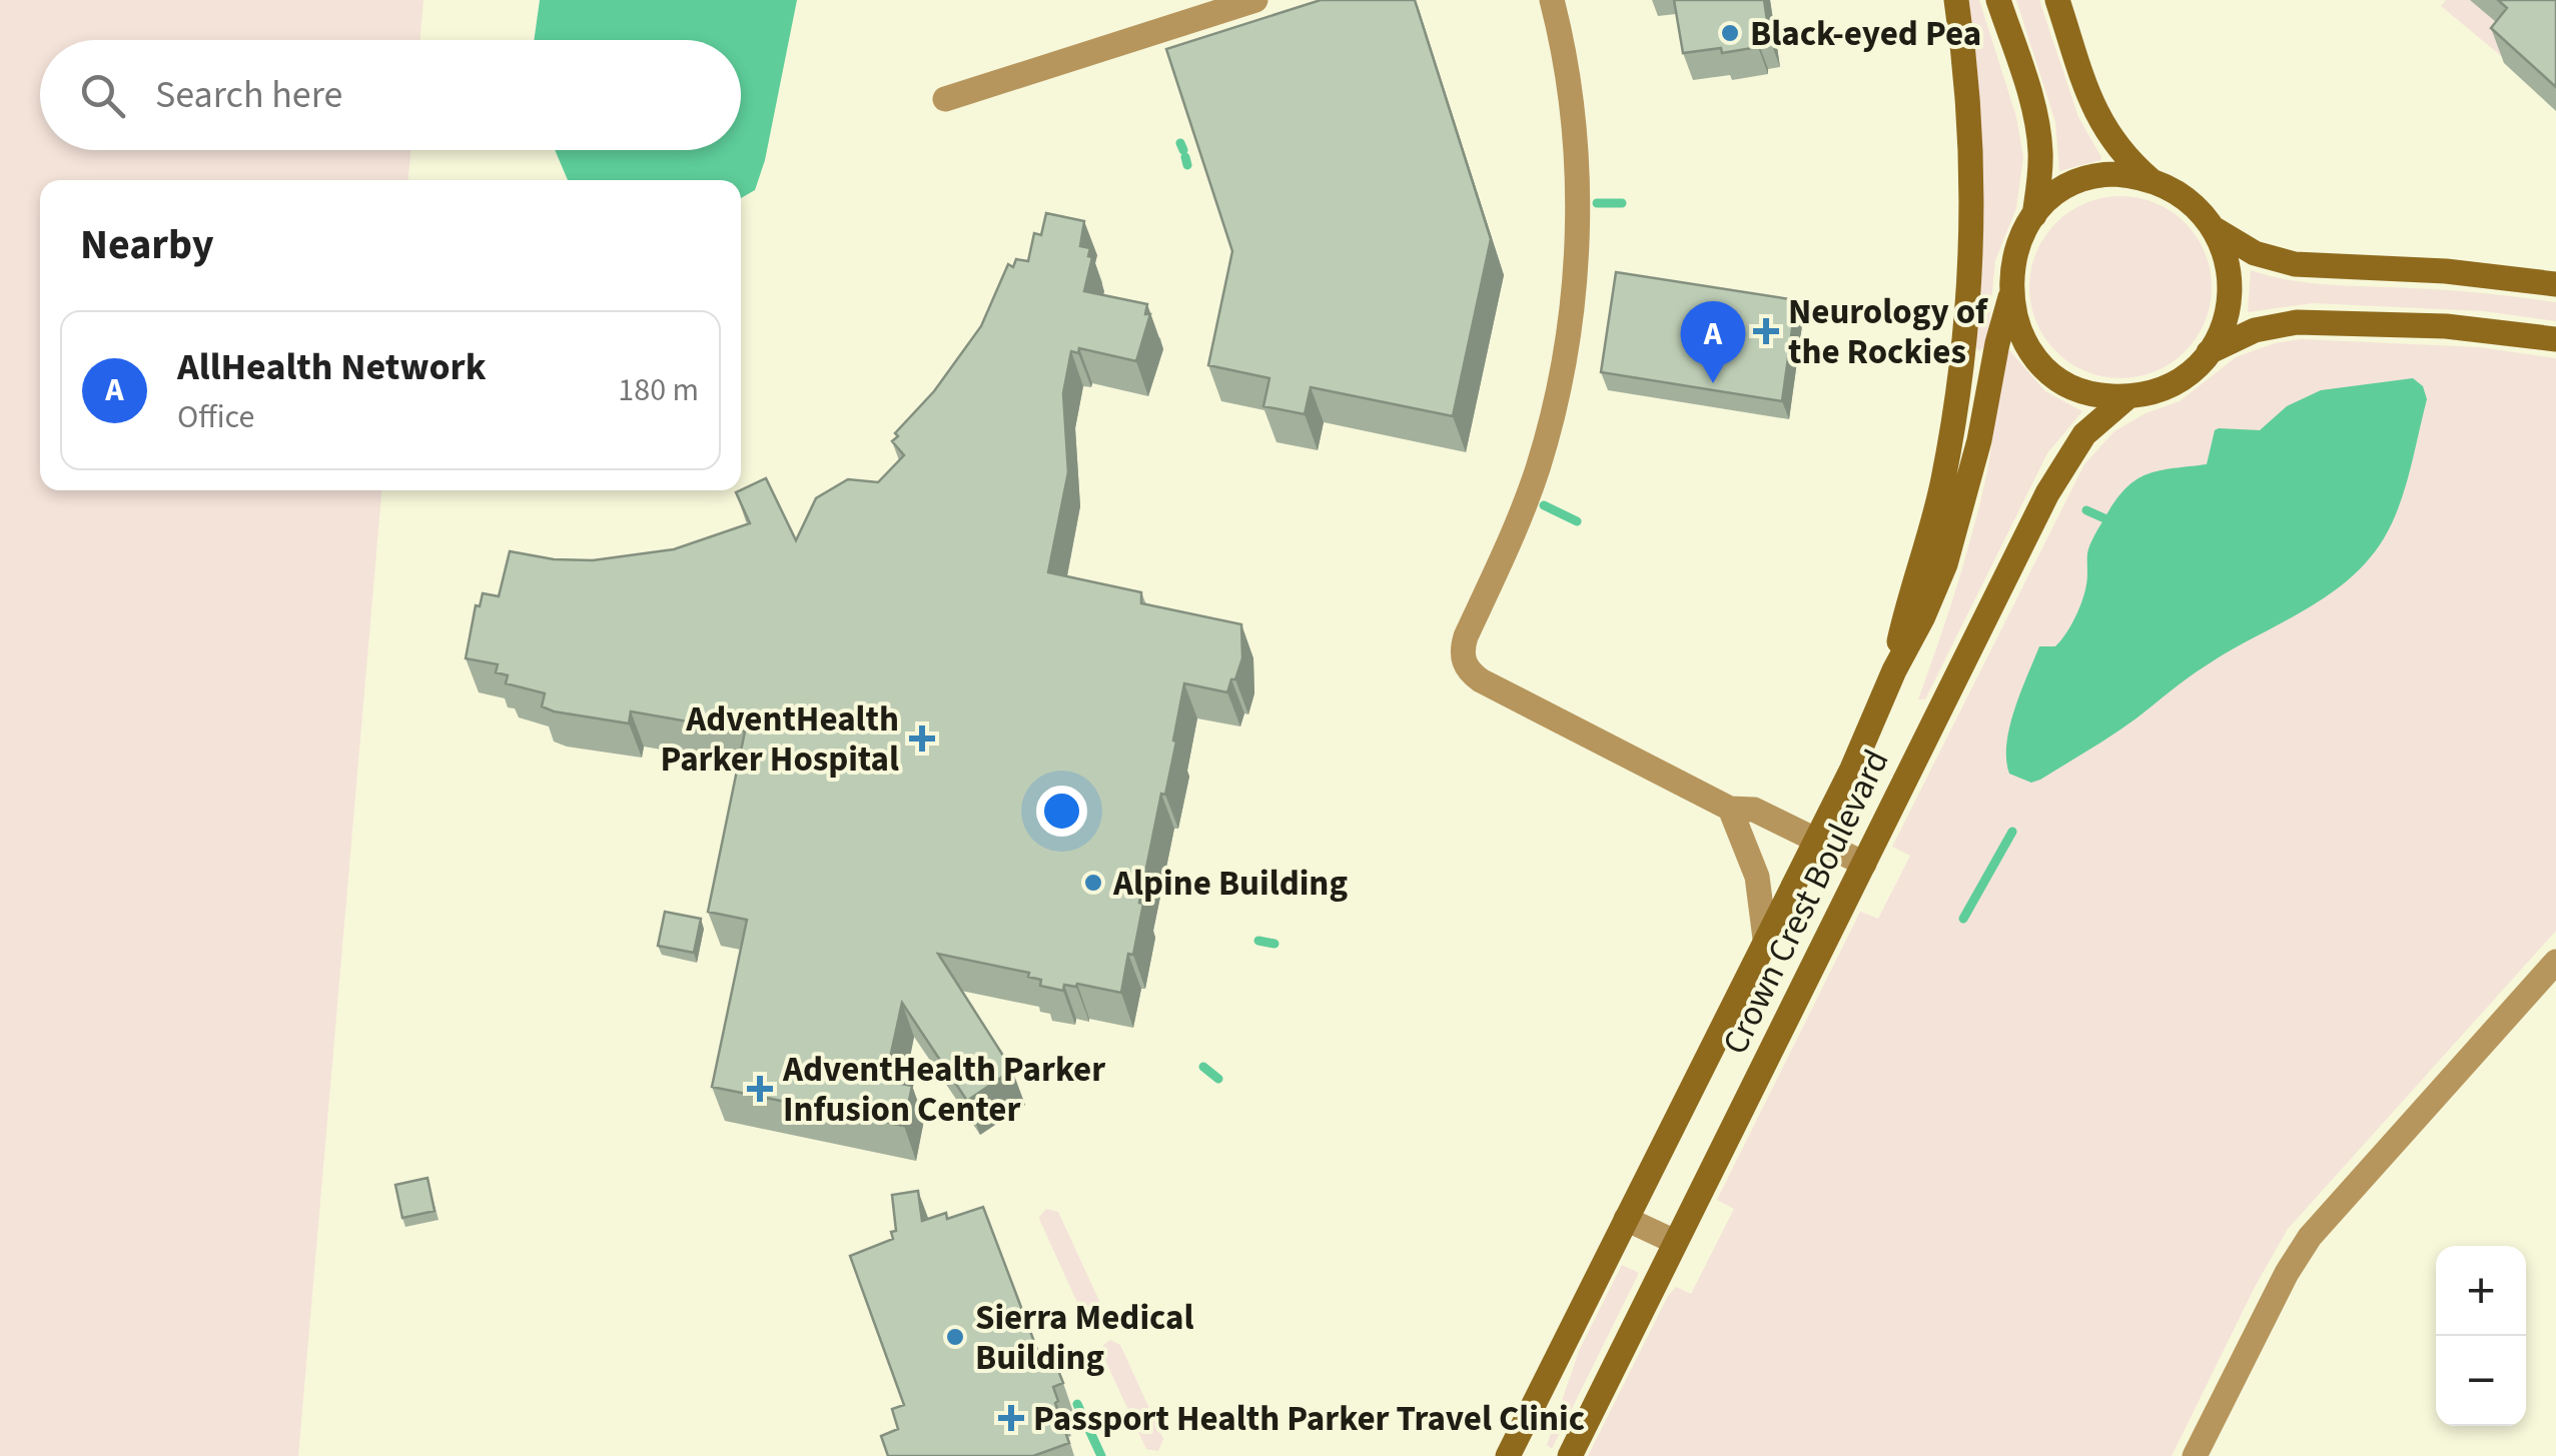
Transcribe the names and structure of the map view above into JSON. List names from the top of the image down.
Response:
{
  "streets": {
    "main road": ["Crown Crest Boulevard"]
  },
  "places": {
    "other": ["Black-eyed Pea", "Alpine Building", "Sierra Medical Building"],
    "health": [
      "Neurology of the Rockies",
      "AdventHealth Parker Hospital",
      "AdventHealth Parker Infusion Center",
      "Passport Health Parker Travel Clinic"
    ]
  },
  "page": {
    "search": "Search here",
    "heading": "Nearby",
    "pins": "A",
    "list": [
      {
        "mark": "A",
        "name": "AllHealth Network",
        "note": "Office",
        "value": "180 m"
      }
    ],
    "map_buttons": ["+", "−"]
  }
}
